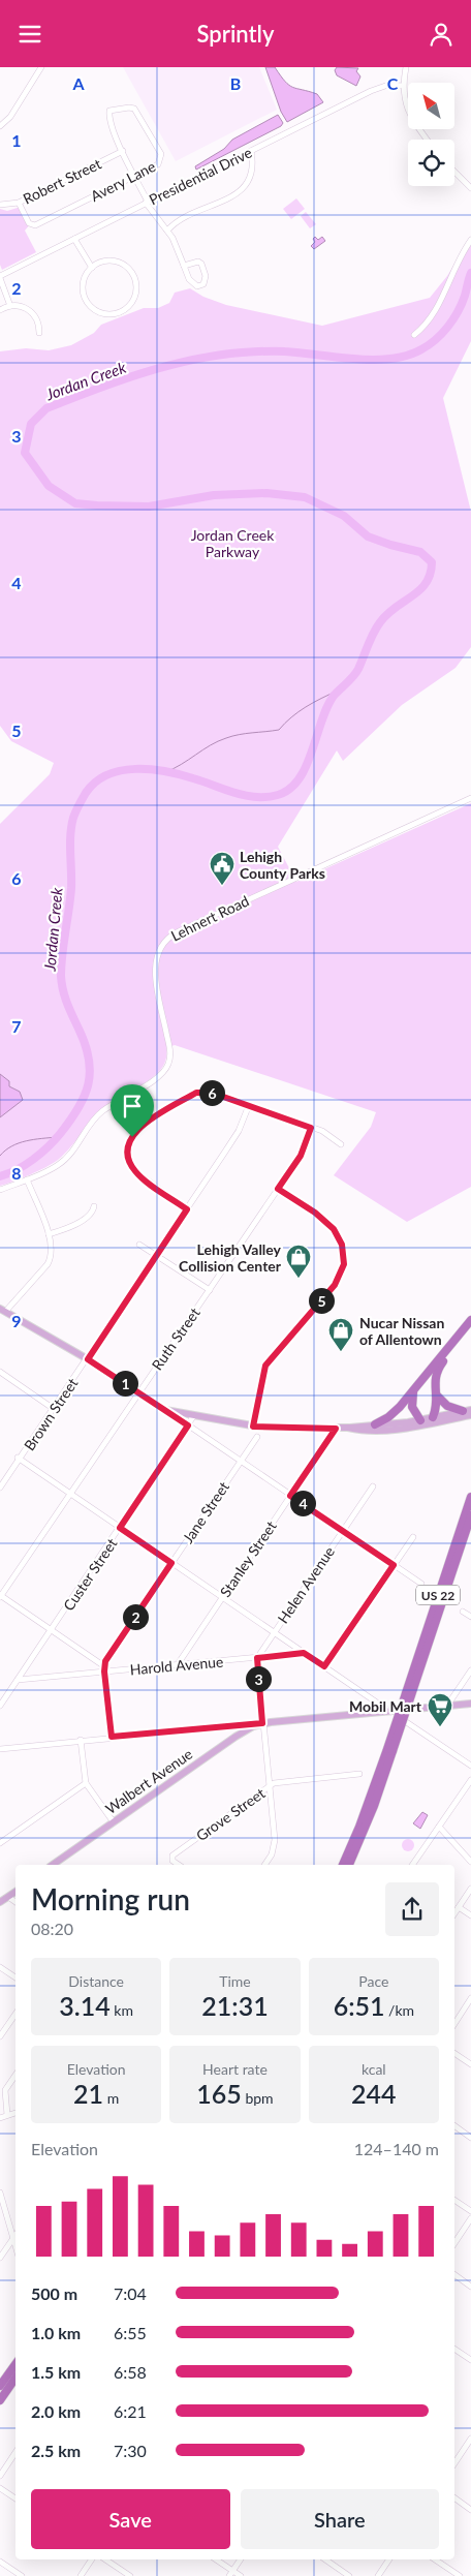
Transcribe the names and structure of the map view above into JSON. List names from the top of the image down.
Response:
{
  "streets": {
    "highway": ["US 22"],
    "main road": ["Walbert Avenue"],
    "street": [
      "Presidential Drive",
      "Robert Street",
      "Avery Lane",
      "Lehnert Road",
      "Ruth Street",
      "Brown Street",
      "Jane Street",
      "Stanley Street",
      "Custer Street",
      "Helen Avenue",
      "Harold Avenue",
      "Grove Street"
    ]
  },
  "crossings": [
    ["Robert Street", "Avery Lane"],
    ["Jane Street", "Harold Avenue"],
    ["Stanley Street", "Harold Avenue"],
    ["Custer Street", "Harold Avenue"],
    ["Helen Avenue", "Harold Avenue"]
  ],
  "water": ["Jordan Creek"],
  "parks": ["Jordan Creek Parkway"],
  "places": {
    "public building": ["Lehigh County Parks"],
    "shop": ["Lehigh Valley Collision Center", "Nucar Nissan of Allentown"],
    "supermarket": ["Mobil Mart"]
  },
  "north": "top left",
  "page": {
    "header": "Sprintly",
    "pins": [
      "6",
      "5",
      "1",
      "4",
      "2",
      "3"
    ],
    "heading": ["Morning run", "08:20"],
    "stats": [
      ["Distance", "3.14 km"],
      ["Time", "21:31"],
      ["Pace", "6:51 /km"],
      ["Elevation", "21 m"],
      ["Heart rate", "165 bpm"],
      ["kcal", "244"]
    ],
    "chart": ["Elevation", "124–140 m"],
    "list": [
      {
        "name": "500 m",
        "note": "7:04"
      },
      {
        "name": "1.0 km",
        "note": "6:55"
      },
      {
        "name": "1.5 km",
        "note": "6:58"
      },
      {
        "name": "2.0 km",
        "note": "6:21"
      },
      {
        "name": "2.5 km",
        "note": "7:30"
      }
    ],
    "buttons": ["Save", "Share"]
  },
  "grid": {
    "columns": ["A", "B", "C"],
    "rows": [
      "1",
      "2",
      "3",
      "4",
      "5",
      "6",
      "7",
      "8",
      "9"
    ]
  }
}
